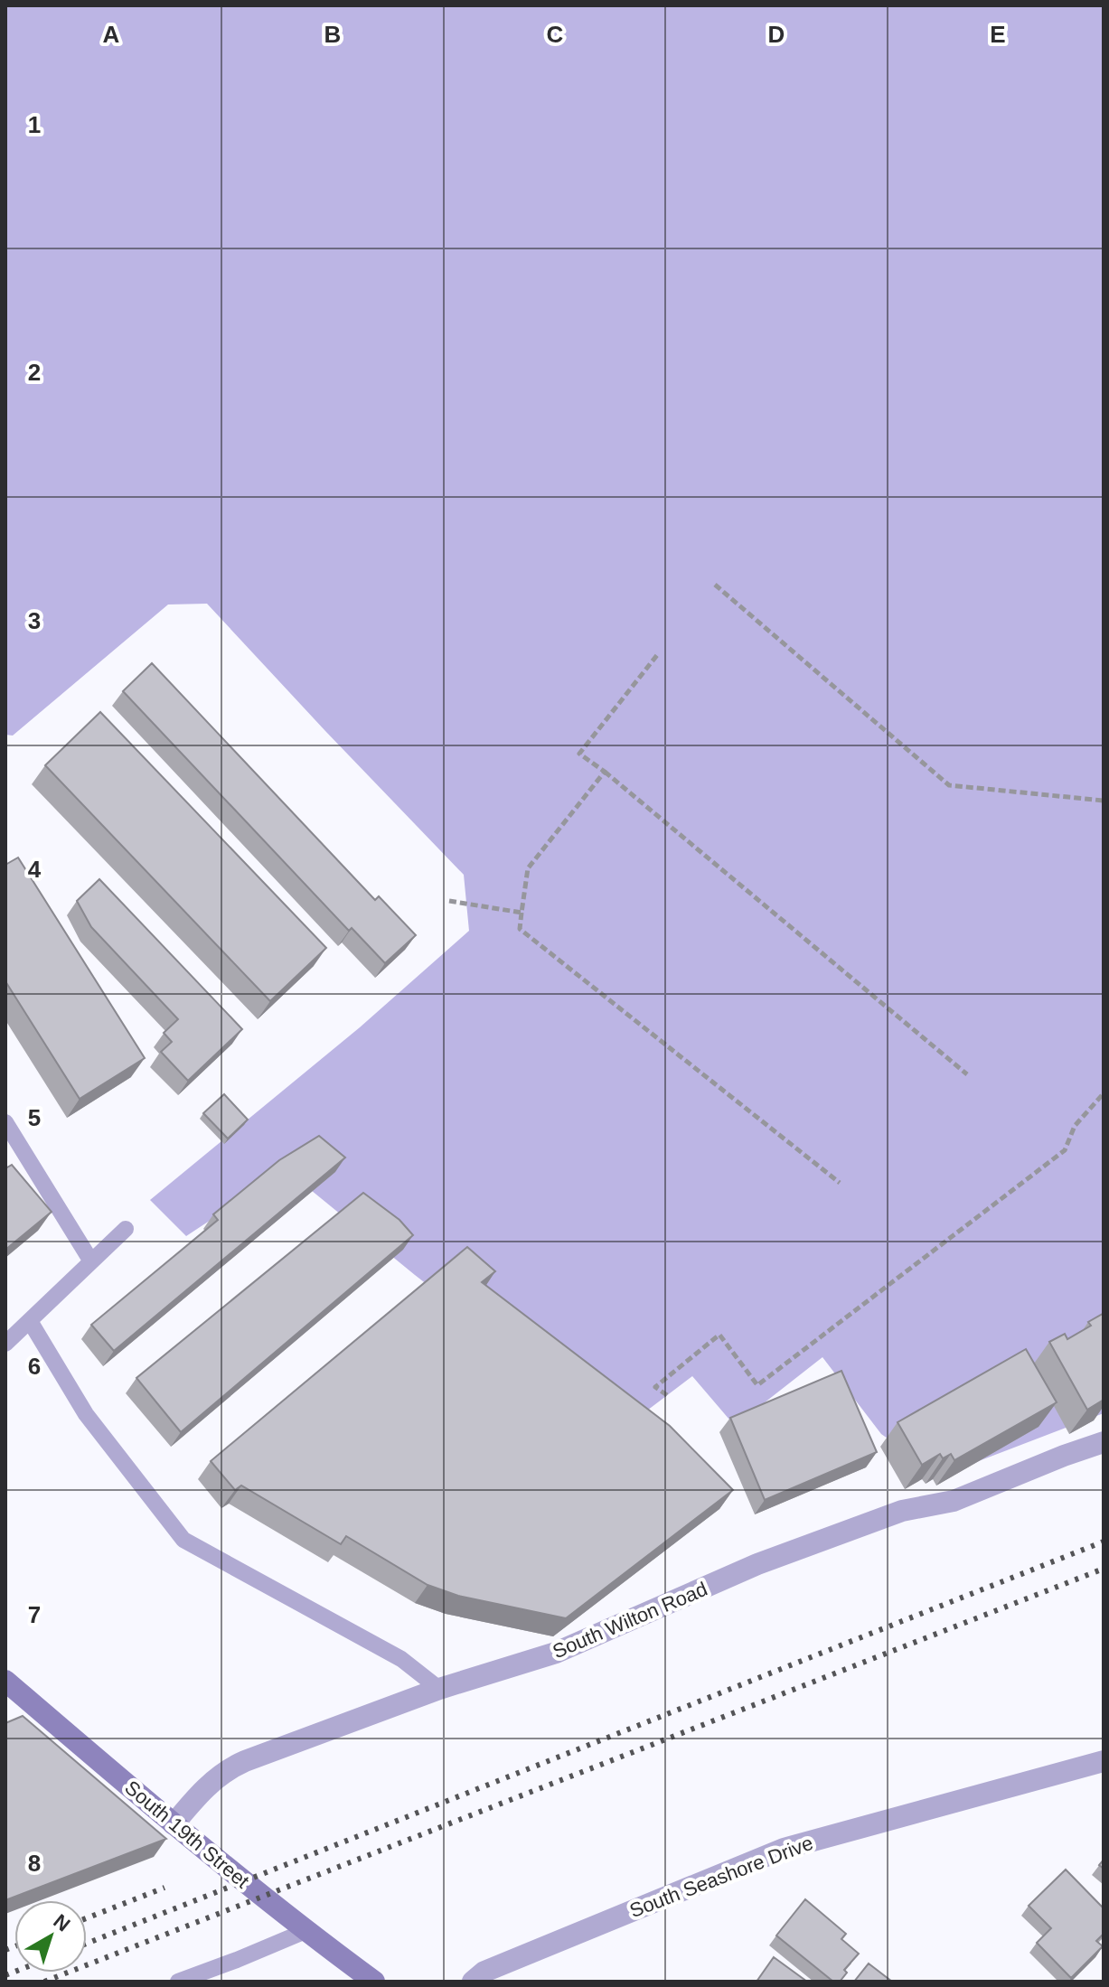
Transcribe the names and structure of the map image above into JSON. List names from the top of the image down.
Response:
{
  "streets": {
    "street": ["South Wilton Road", "South 19th Street", "South Seashore Drive"]
  },
  "crossings": [
    ["South Wilton Road", "South 19th Street"]
  ],
  "north": "top right",
  "grid": {
    "columns": [
      "A",
      "B",
      "C",
      "D",
      "E"
    ],
    "rows": [
      "1",
      "2",
      "3",
      "4",
      "5",
      "6",
      "7",
      "8"
    ]
  }
}
